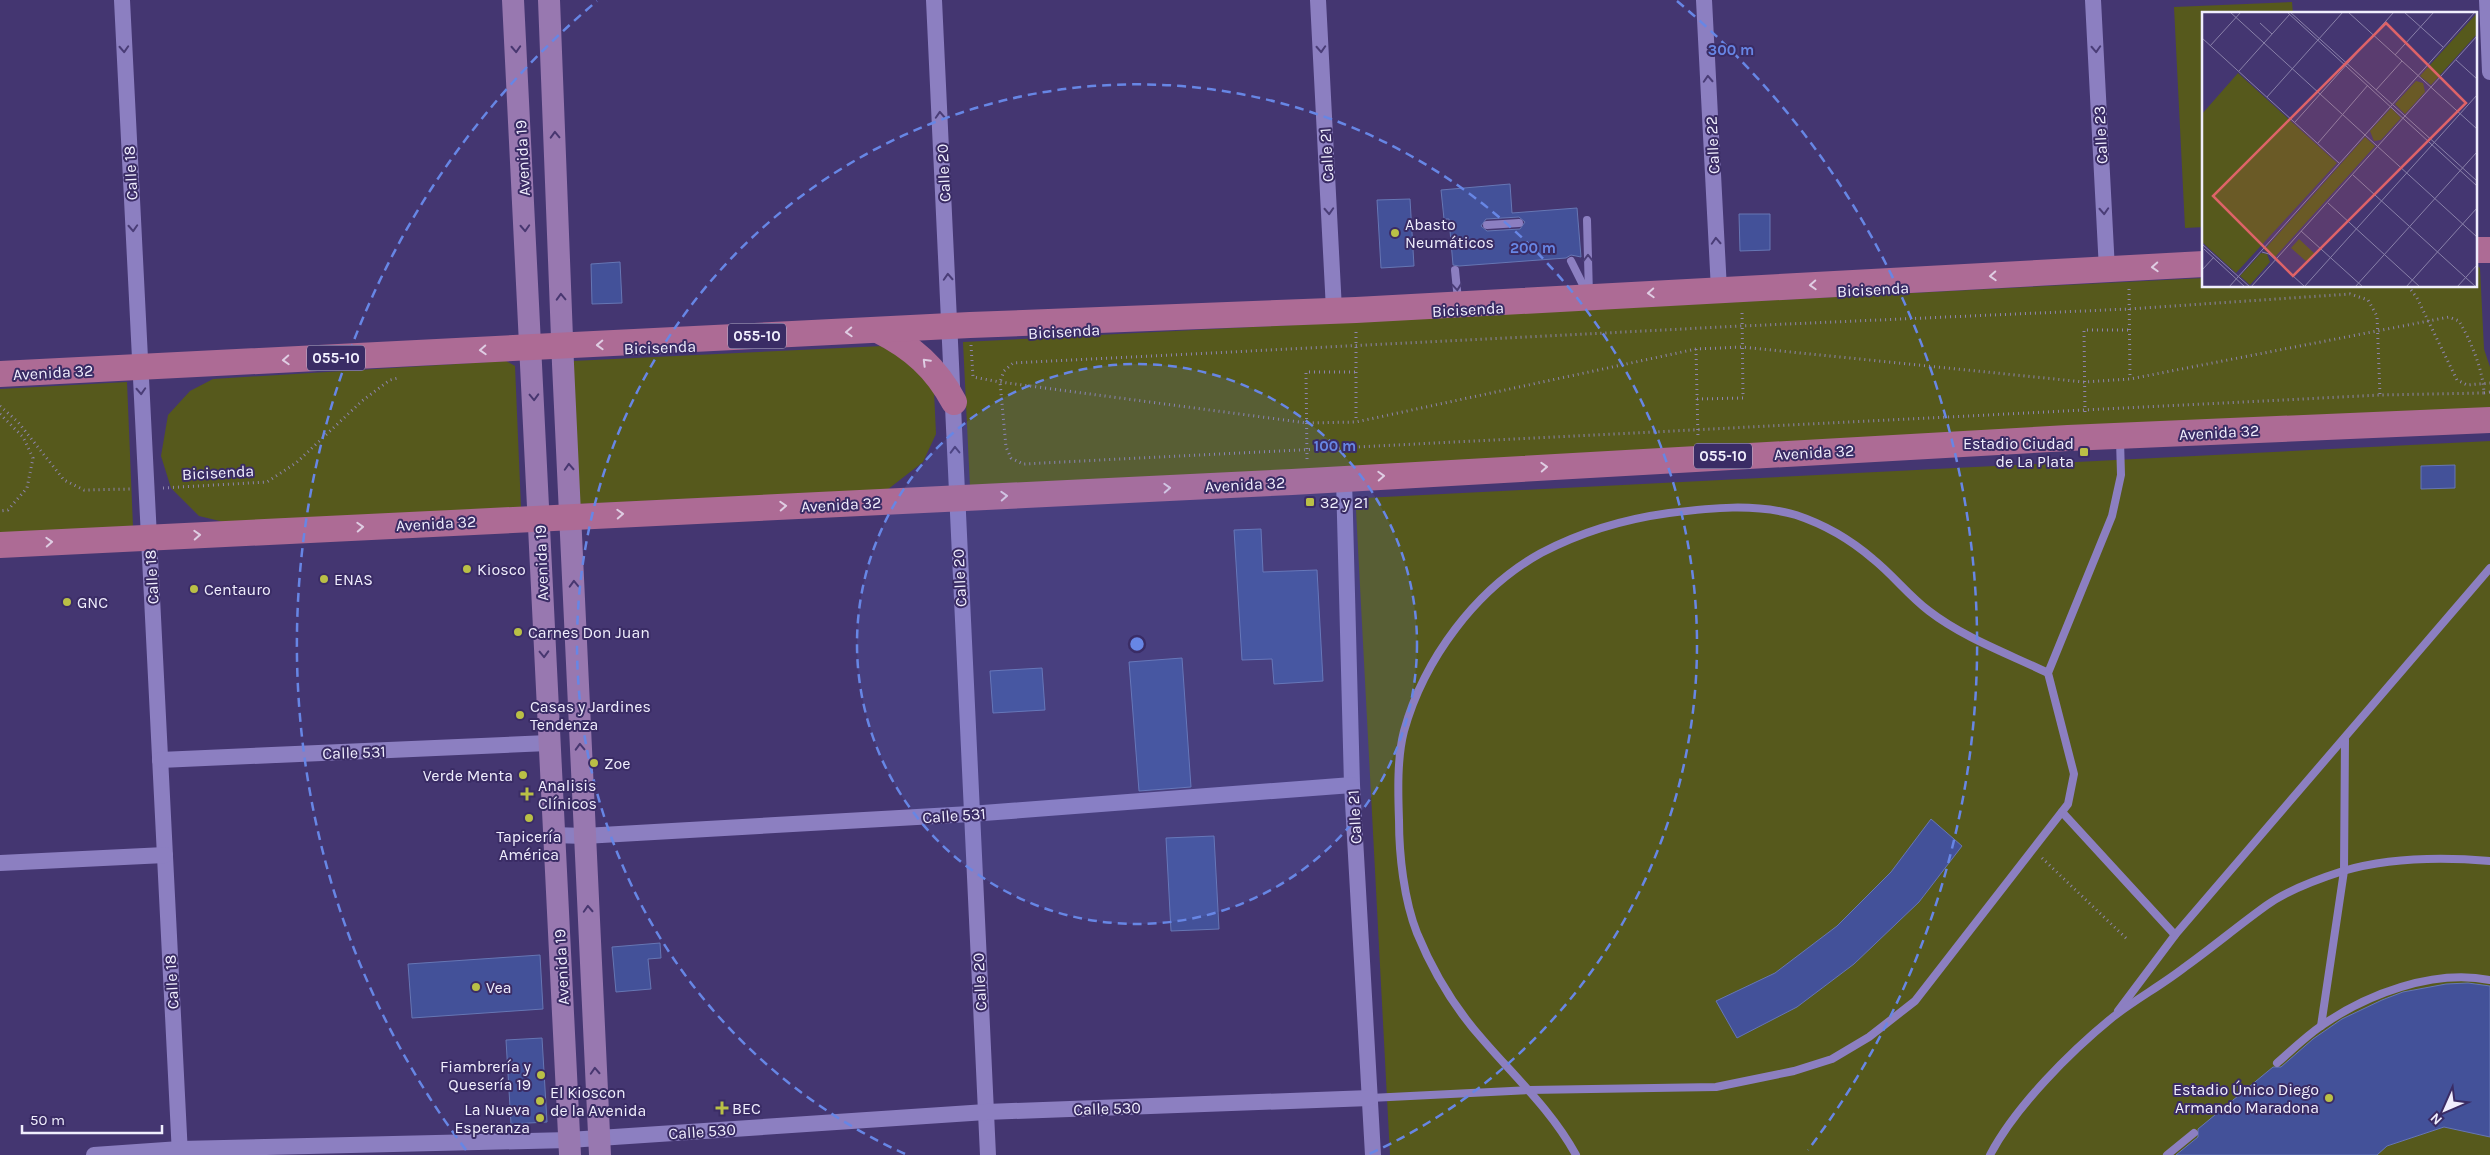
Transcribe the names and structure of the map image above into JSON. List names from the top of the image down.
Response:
{
  "streets": {
    "highway": ["055-10", "Avenida 32"],
    "main road": ["Avenida 19"],
    "street": [
      "Calle 23",
      "Calle 22",
      "Calle 21",
      "Calle 18",
      "Calle 20",
      "Calle 531",
      "Calle 530"
    ],
    "path": ["Bicisenda"]
  },
  "crossings": [
    ["Calle 23", "Avenida 32"],
    ["Calle 22", "Avenida 32"],
    ["Calle 21", "Avenida 32"],
    ["Calle 21", "Calle 531"],
    ["Calle 21", "Calle 530"],
    ["Avenida 19", "Avenida 32"],
    ["Avenida 19", "Calle 531"],
    ["Avenida 19", "Calle 530"],
    ["Calle 18", "Bicisenda"],
    ["Calle 18", "Avenida 32"],
    ["Calle 18", "Calle 531"],
    ["Calle 18", "Calle 530"],
    ["Calle 20", "Avenida 32"],
    ["Calle 20", "Calle 531"],
    ["Calle 20", "Calle 530"]
  ],
  "one_way": [
    "Calle 23",
    "Calle 22",
    "Calle 18",
    "Calle 20"
  ],
  "places": {
    "other": [
      "Abasto Neumáticos",
      "Kiosco",
      "ENAS",
      "Centauro",
      "GNC",
      "Carnes Don Juan",
      "Casas y Jardines Tendenza",
      "Zoe",
      "Verde Menta",
      "Tapicería América",
      "Vea",
      "Fiambrería y Quesería 19",
      "Estadio Único Diego Armando Maradona",
      "El Kioscon de la Avenida",
      "La Nueva Esperanza"
    ],
    "transit": ["Estadio Ciudad de La Plata", "32 y 21"],
    "health": ["Analisis Clínicos", "BEC"]
  },
  "scale_bar": "50 m",
  "north": "bottom left",
  "rings": ["300 m", "200 m", "100 m"]
}
